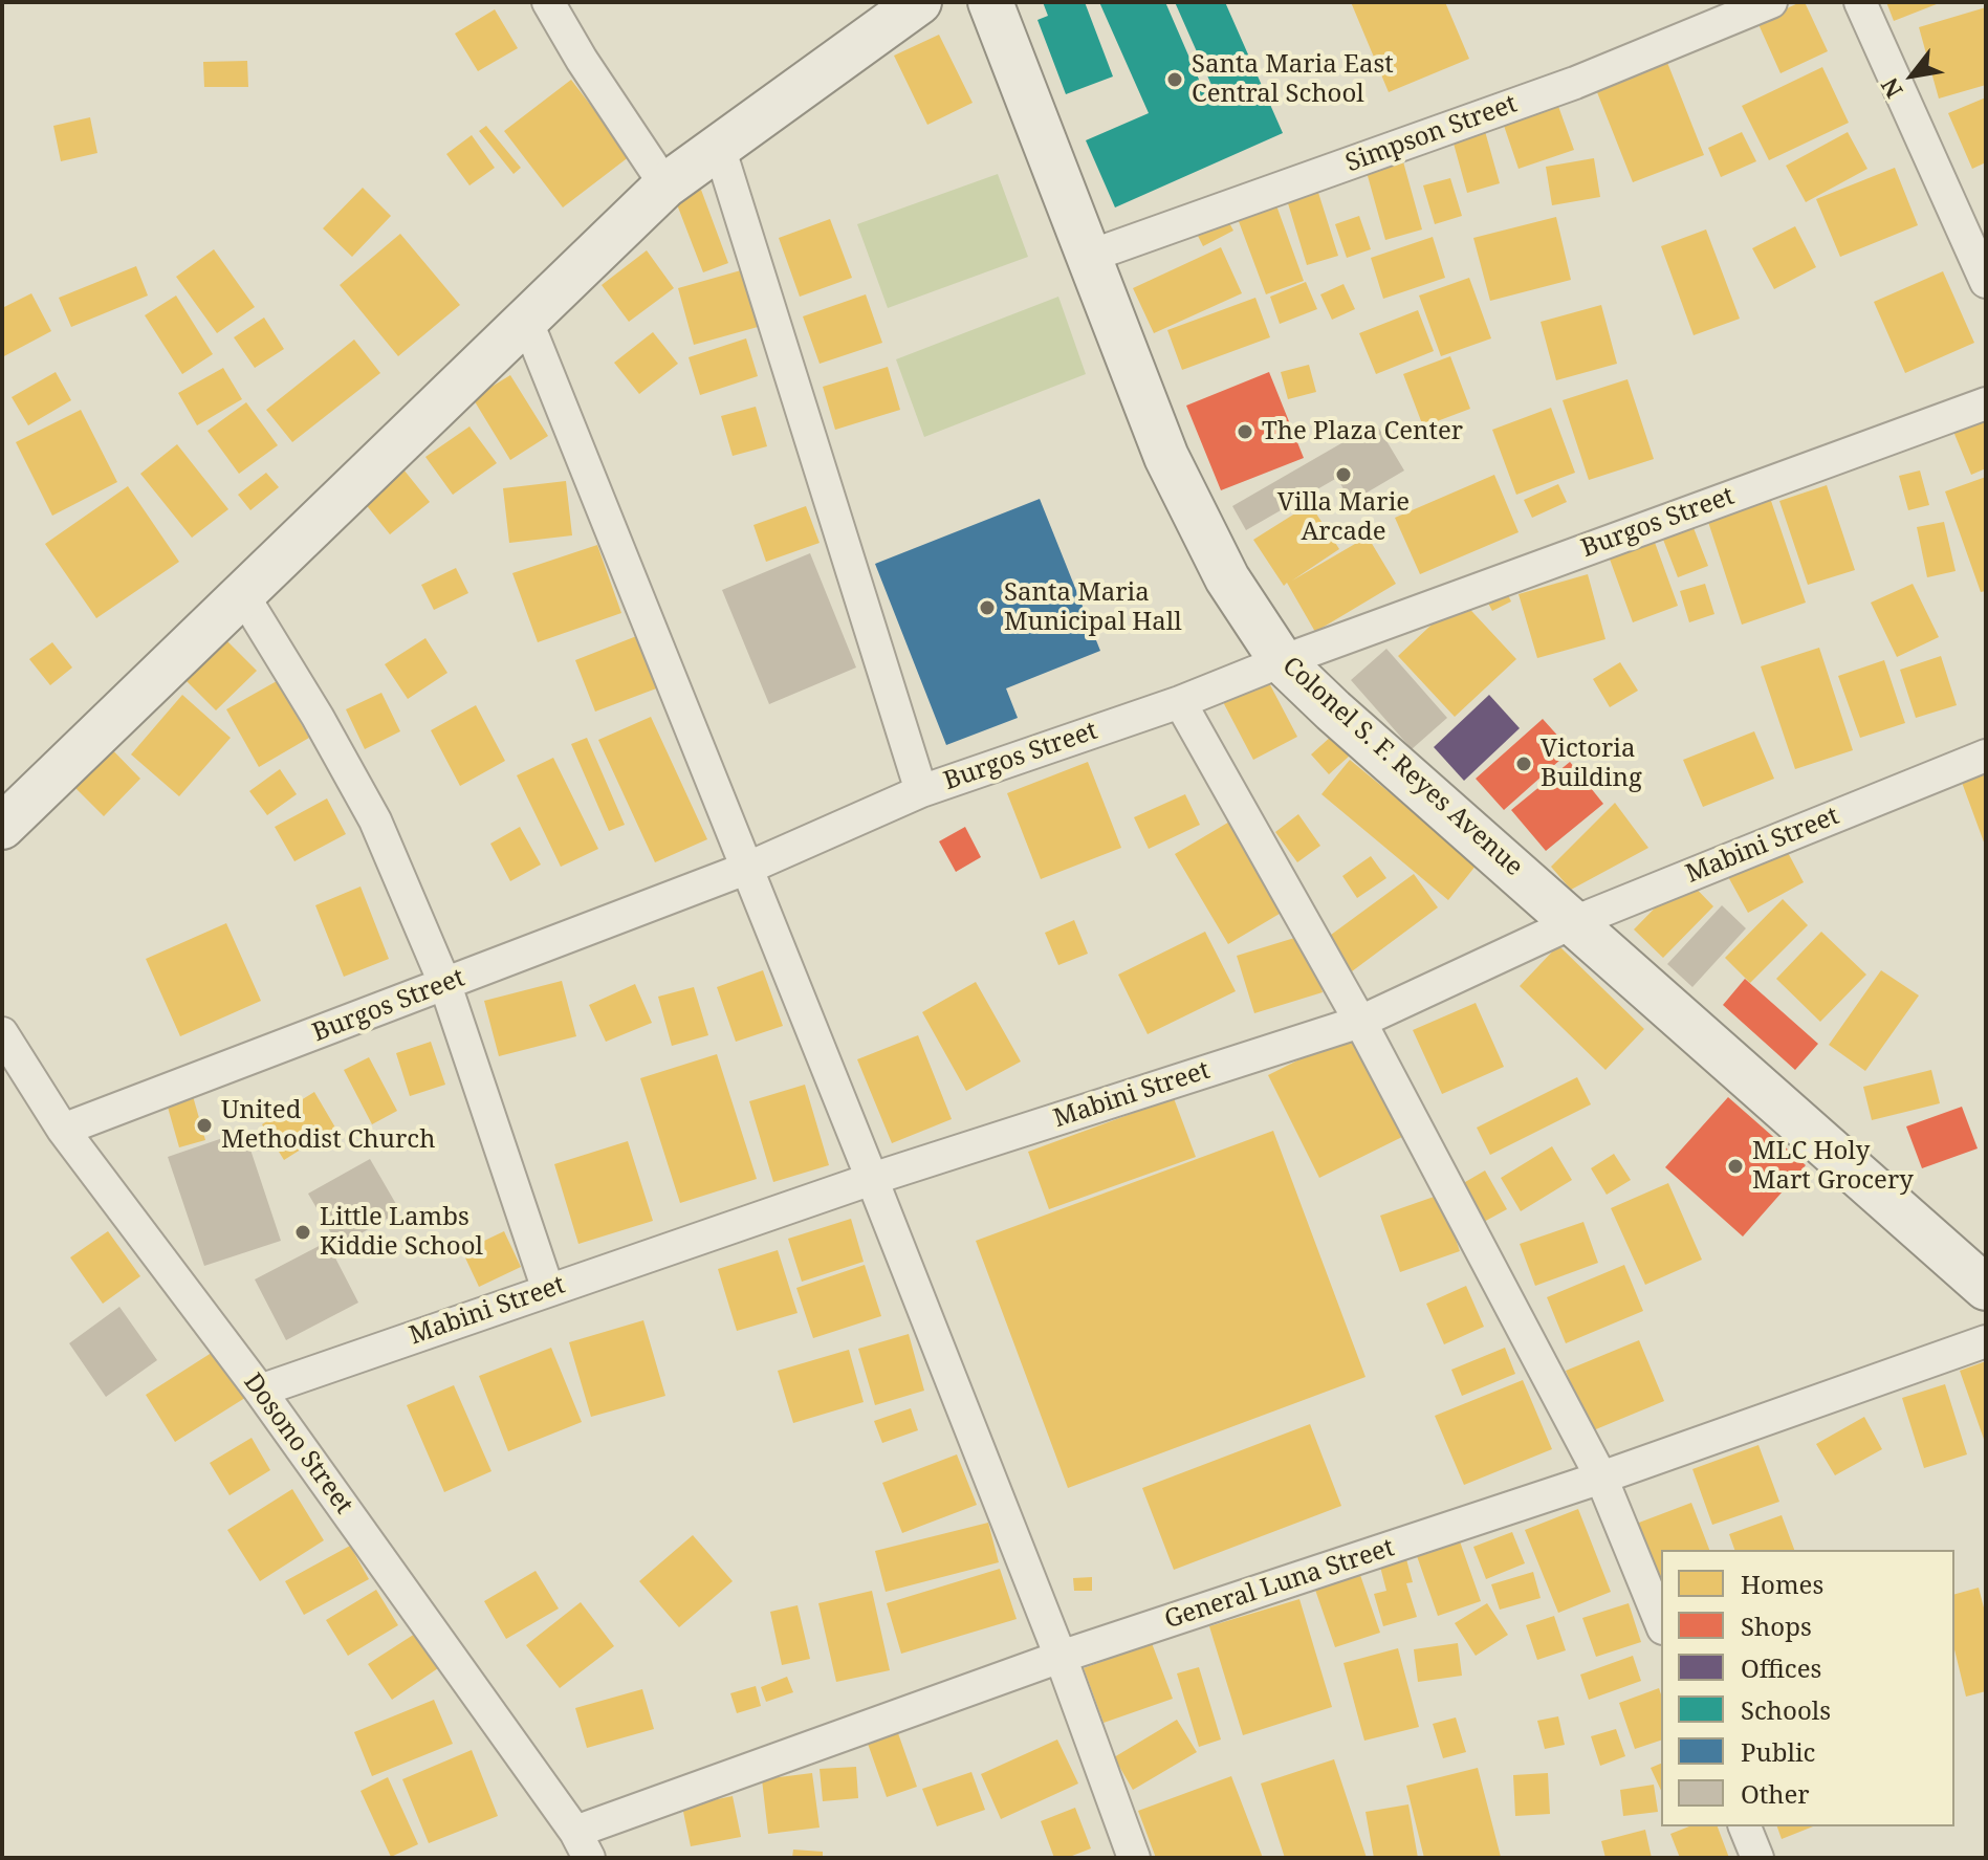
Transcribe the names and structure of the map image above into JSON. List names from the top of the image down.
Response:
{
  "streets": {
    "main road": ["Colonel S. F. Reyes Avenue"],
    "street": [
      "Simpson Street",
      "Burgos Street",
      "Mabini Street",
      "Dosono Street",
      "General Luna Street"
    ]
  },
  "crossings": [
    ["Simpson Street", "Colonel S. F. Reyes Avenue"],
    ["Burgos Street", "Colonel S. F. Reyes Avenue"],
    ["Burgos Street", "Dosono Street"],
    ["Colonel S. F. Reyes Avenue", "Mabini Street"],
    ["Mabini Street", "Dosono Street"],
    ["Dosono Street", "General Luna Street"]
  ],
  "places": [
    "Santa Maria East Central School",
    "The Plaza Center",
    "Villa Marie Arcade",
    "Santa Maria Municipal Hall",
    "Victoria Building",
    "United Methodist Church",
    "MLC Holy Mart Grocery",
    "Little Lambs Kiddie School"
  ],
  "legend": [
    "Homes",
    "Shops",
    "Offices",
    "Schools",
    "Public",
    "Other"
  ],
  "north": "bottom left"
}
